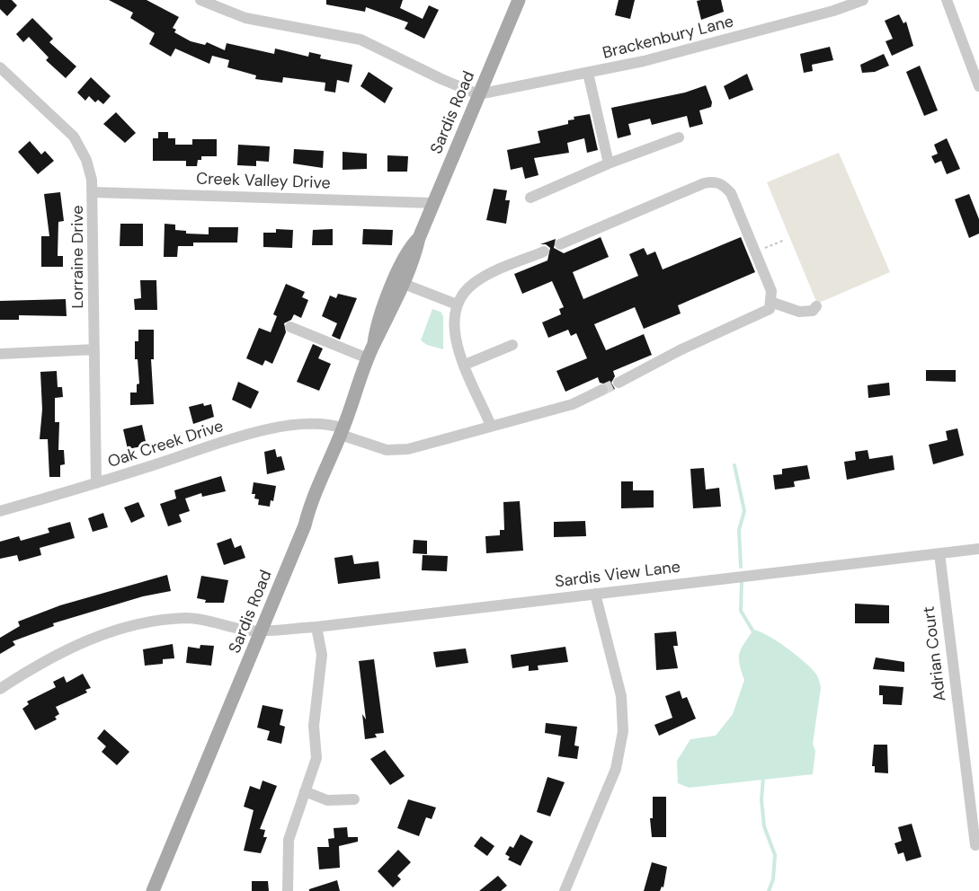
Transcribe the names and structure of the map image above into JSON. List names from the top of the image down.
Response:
{
  "streets": {
    "main road": ["Sardis Road"],
    "street": [
      "Brackenbury Lane",
      "Creek Valley Drive",
      "Lorraine Drive",
      "Oak Creek Drive",
      "Sardis View Lane",
      "Adrian Court"
    ]
  },
  "crossings": [
    ["Brackenbury Lane", "Sardis Road"],
    ["Sardis Road", "Creek Valley Drive"],
    ["Sardis Road", "Oak Creek Drive"],
    ["Sardis Road", "Sardis View Lane"],
    ["Creek Valley Drive", "Lorraine Drive"],
    ["Lorraine Drive", "Oak Creek Drive"],
    ["Sardis View Lane", "Adrian Court"]
  ]
}
